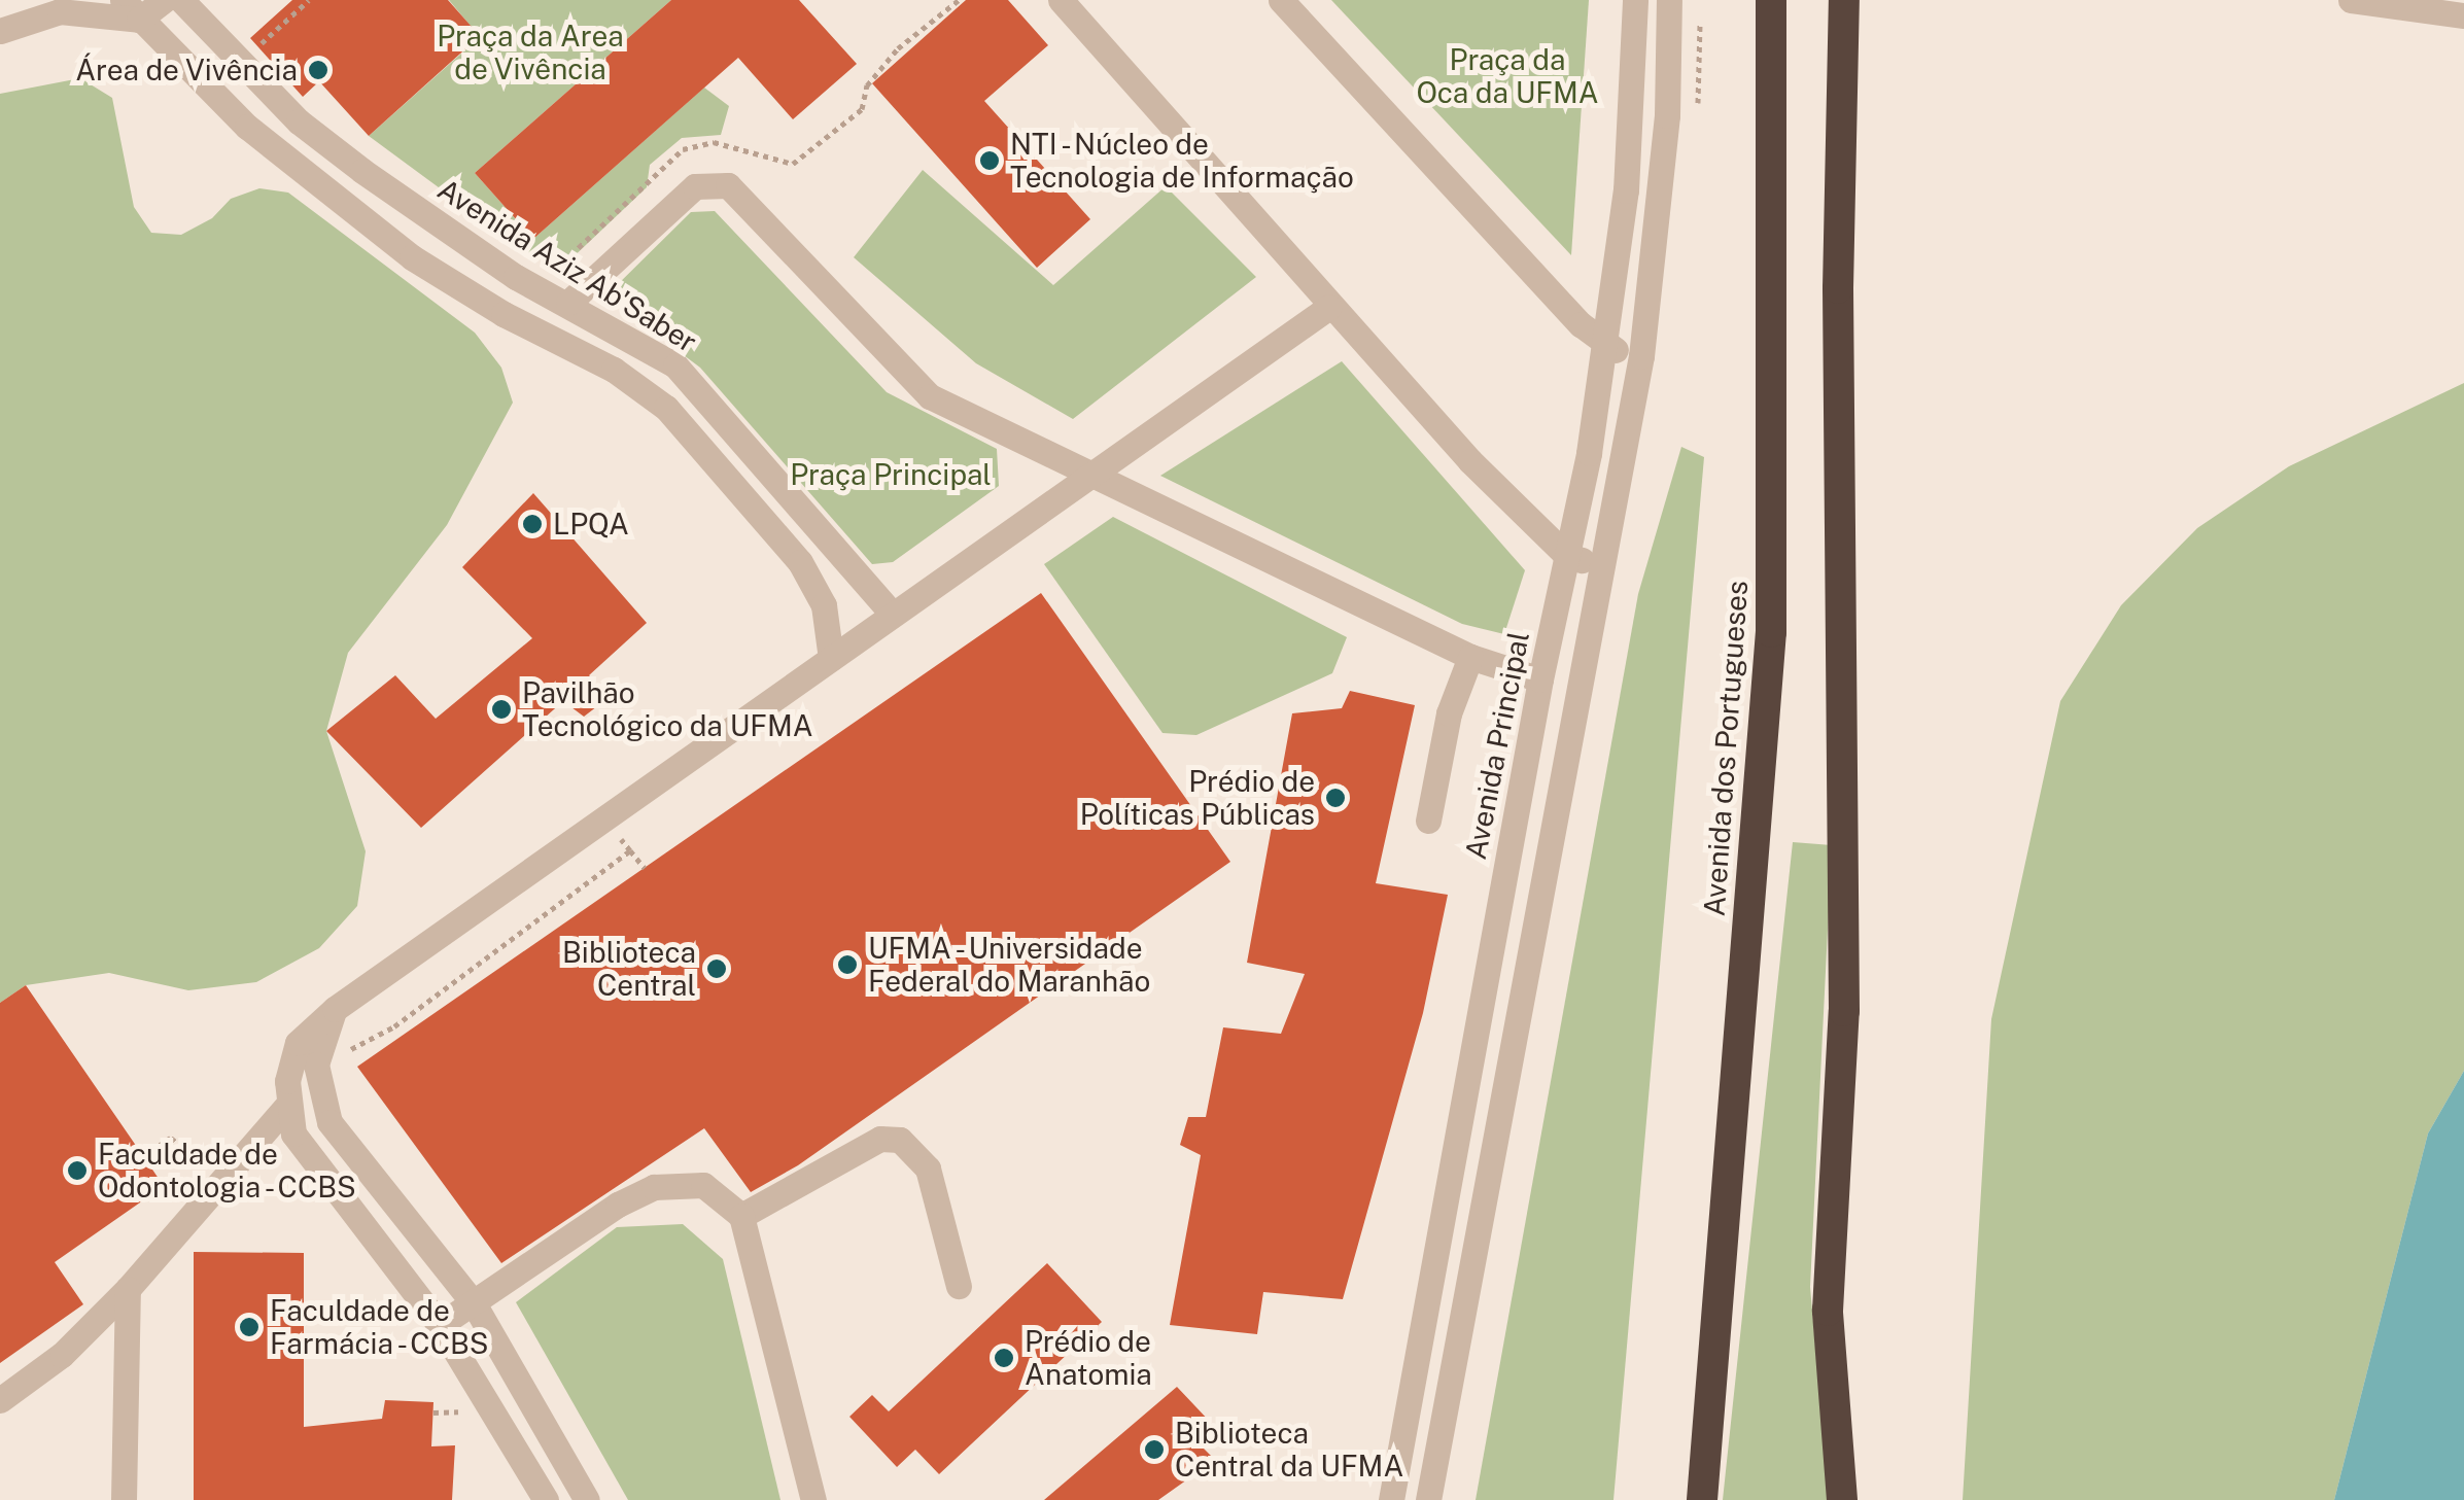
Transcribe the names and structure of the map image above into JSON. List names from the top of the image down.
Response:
{
  "streets": {
    "highway": ["Avenida dos Portugueses"],
    "street": ["Avenida Aziz Ab'Saber", "Avenida Principal"]
  },
  "parks": ["Praça da Area de Vivência", "Praça da Oca da UFMA", "Praça Principal"],
  "places": [
    "Área de Vivência",
    "NTI - Núcleo de Tecnologia de Informação",
    "LPQA",
    "Pavilhão Tecnológico da UFMA",
    "Prédio de Políticas Públicas",
    "UFMA - Universidade Federal do Maranhão",
    "Biblioteca Central",
    "Faculdade de Odontologia - CCBS",
    "Faculdade de Farmácia - CCBS",
    "Prédio de Anatomia",
    "Biblioteca Central da UFMA"
  ]
}
